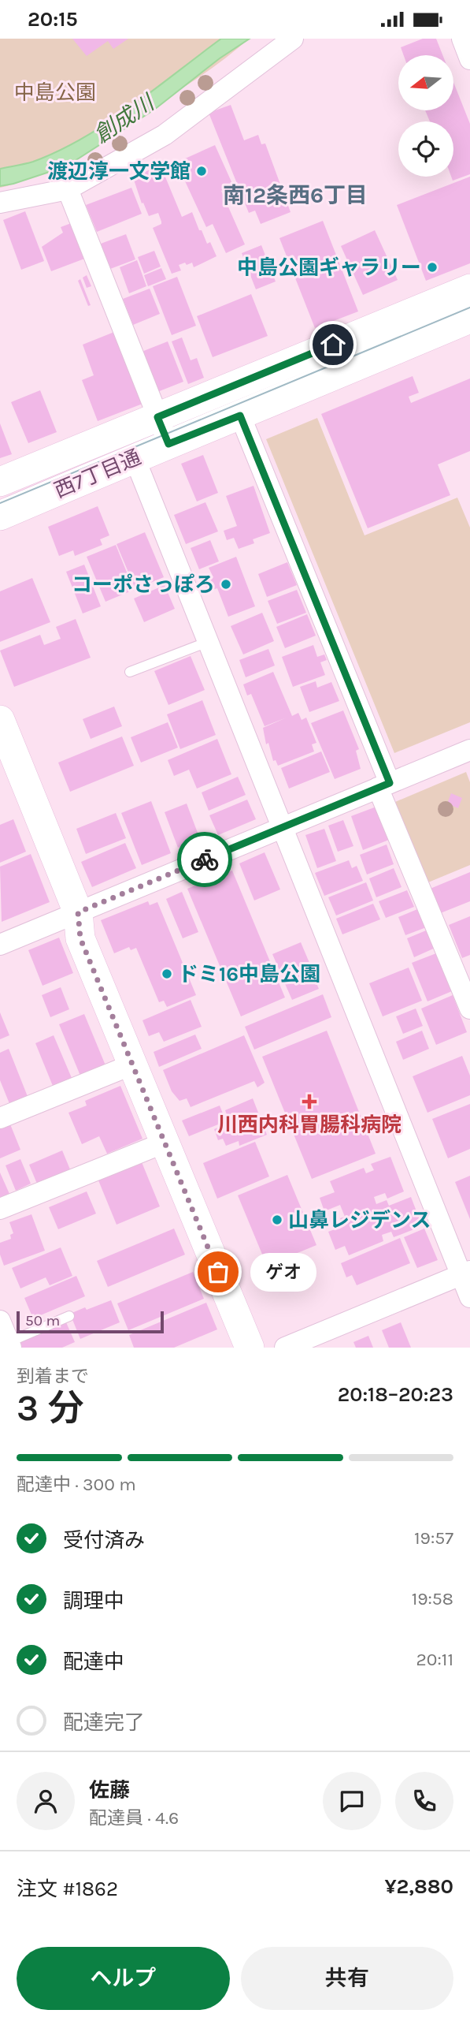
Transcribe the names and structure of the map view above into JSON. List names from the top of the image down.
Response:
{
  "streets": {
    "street": ["西7丁目通"]
  },
  "districts": ["南12条西6丁目"],
  "water": ["創成川"],
  "parks": ["中島公園"],
  "places": {
    "other": [
      "渡辺淳一文学館",
      "中島公園ギャラリー",
      "コーポさっぽろ",
      "ドミ16中島公園",
      "山鼻レジデンス",
      "ゲオ"
    ],
    "health": ["川西内科胃腸科病院"]
  },
  "scale_bar": "50 m",
  "north": "left",
  "page": {
    "status": "20:15",
    "bubble": "ゲオ",
    "scale": "50 m",
    "heading": ["3 分", "到着まで", "20:18–20:23"],
    "panel": [
      "佐藤",
      "配達員 · 4.6",
      "注文 #1862",
      "¥2,880"
    ],
    "bar": "配達中 · 300 m",
    "list": [
      ["受付済み", "19:57"],
      ["調理中", "19:58"],
      ["配達中", "20:11"],
      "配達完了"
    ],
    "buttons": ["ヘルプ", "共有"]
  }
}
